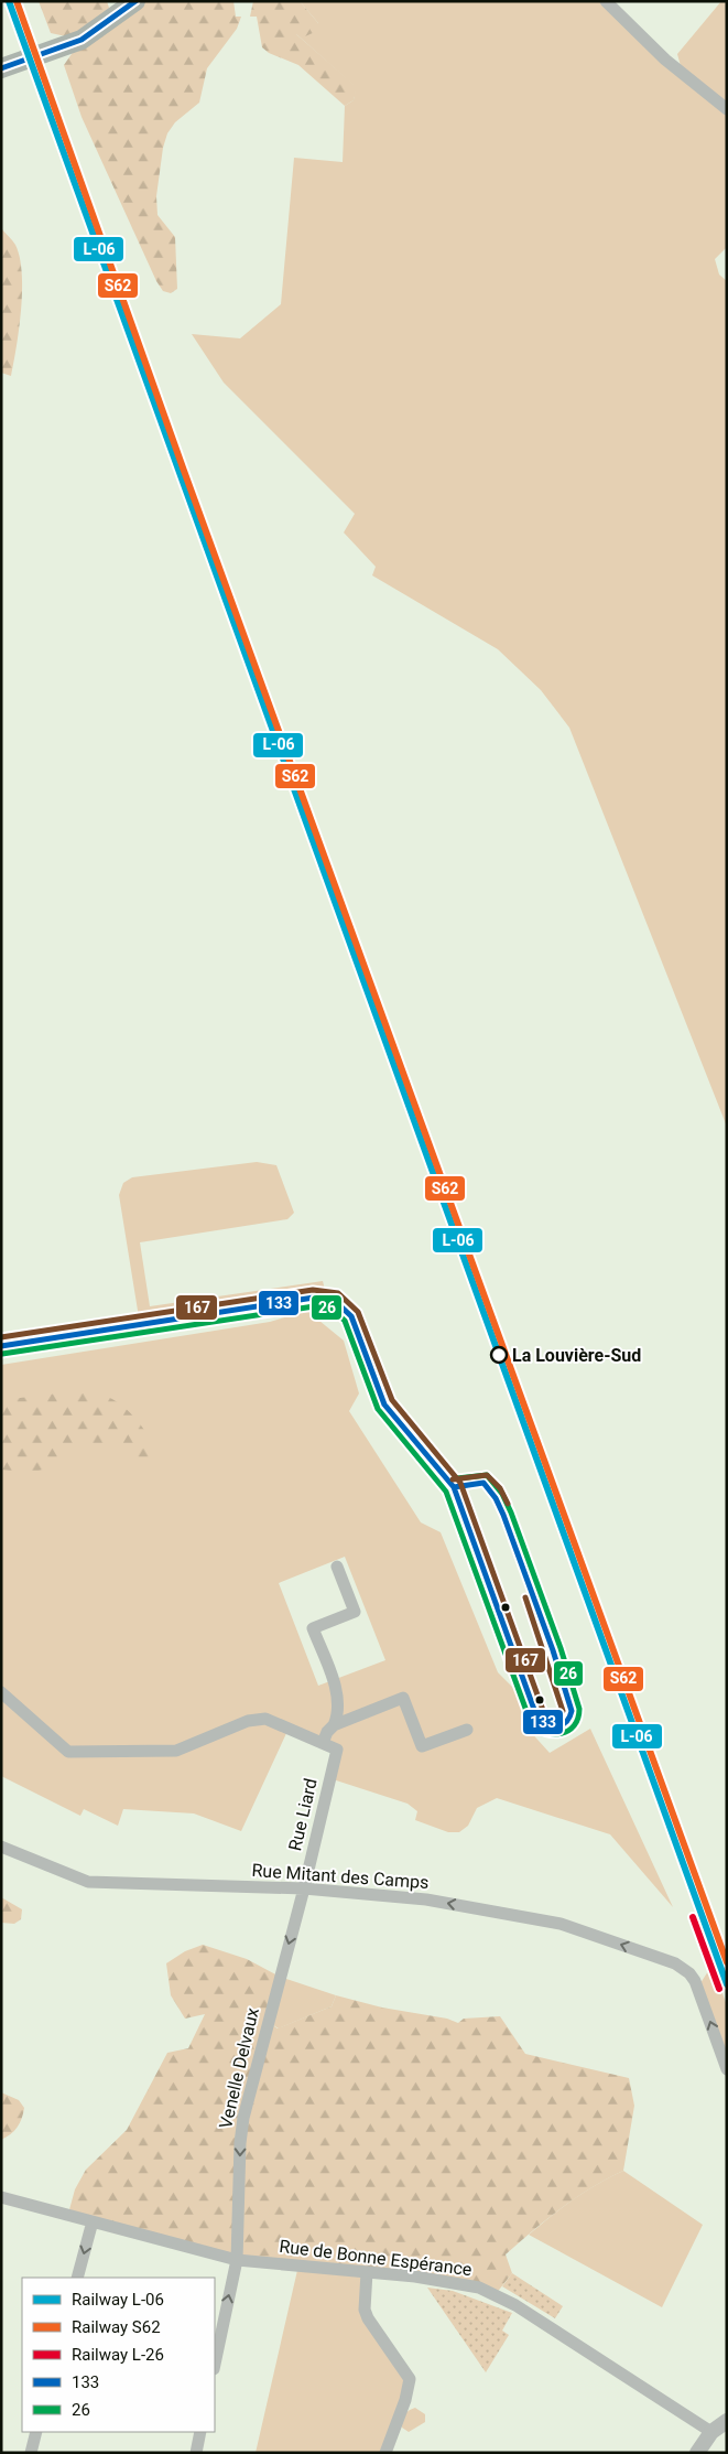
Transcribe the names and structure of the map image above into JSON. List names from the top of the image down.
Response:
{
  "streets": {
    "street": [
      "Rue Liard",
      "Rue Mitant des Camps",
      "Venelle Delvaux",
      "Rue de Bonne Espérance"
    ]
  },
  "crossings": [
    ["Rue Liard", "Rue Mitant des Camps"],
    ["Rue Liard", "Venelle Delvaux"],
    ["Rue Mitant des Camps", "Venelle Delvaux"],
    ["Venelle Delvaux", "Rue de Bonne Espérance"]
  ],
  "one_way": ["Rue Mitant des Camps"],
  "places": ["La Louvière-Sud"],
  "lines": [
    "rail line L-06",
    "rail line S62",
    "transit line 133",
    "transit line 167",
    "transit line 26",
    "rail line L-26"
  ],
  "legend": [
    "Railway L-06",
    "Railway S62",
    "Railway L-26",
    "133",
    "26"
  ]
}
